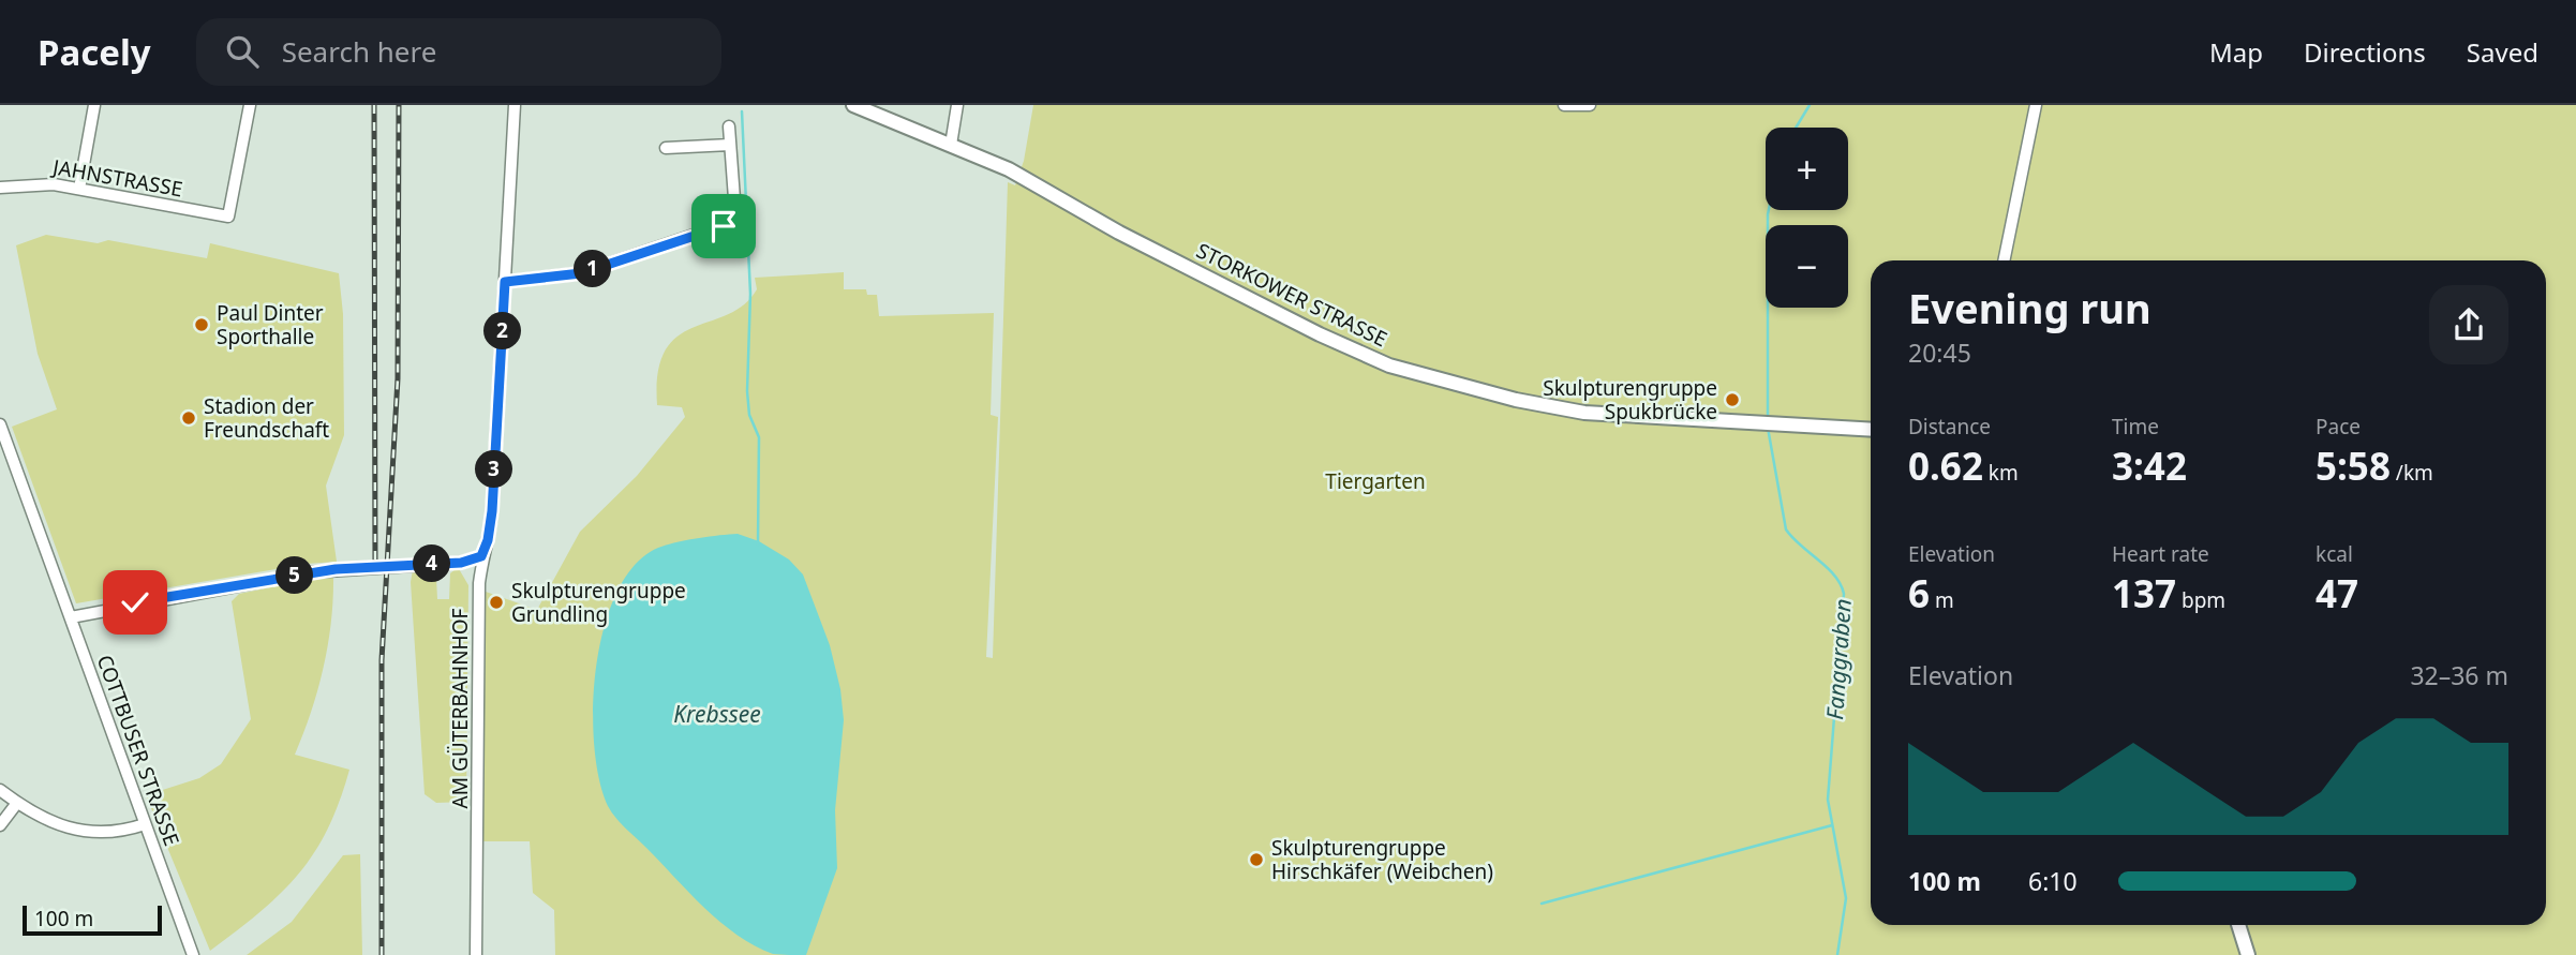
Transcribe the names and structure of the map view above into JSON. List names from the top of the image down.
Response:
{
  "streets": {
    "main road": ["STORKOWER STRASSE"],
    "street": ["JAHNSTRASSE", "AM GÜTERBAHNHOF", "COTTBUSER STRASSE"]
  },
  "water": ["Fanggraben", "Krebssee"],
  "parks": ["Tiergarten"],
  "places": [
    "Paul Dinter Sporthalle",
    "Skulpturengruppe Spukbrücke",
    "Stadion der Freundschaft",
    "Skulpturengruppe Grundling",
    "Skulpturengruppe Hirschkäfer (Weibchen)"
  ],
  "scale_bar": "100 m",
  "page": {
    "header": "Pacely",
    "search": "Search here",
    "nav": ["Map", "Directions", "Saved"],
    "map_buttons": ["+", "−"],
    "pins": [
      "1",
      "2",
      "3",
      "4",
      "5"
    ],
    "heading": ["Evening run", "20:45"],
    "stats": [
      ["Distance", "0.62 km"],
      ["Time", "3:42"],
      ["Pace", "5:58 /km"],
      ["Elevation", "6 m"],
      ["Heart rate", "137 bpm"],
      ["kcal", "47"]
    ],
    "chart": ["Elevation", "32–36 m"],
    "list": [
      {
        "name": "100 m",
        "note": "6:10"
      }
    ],
    "scale": "100 m"
  }
}
